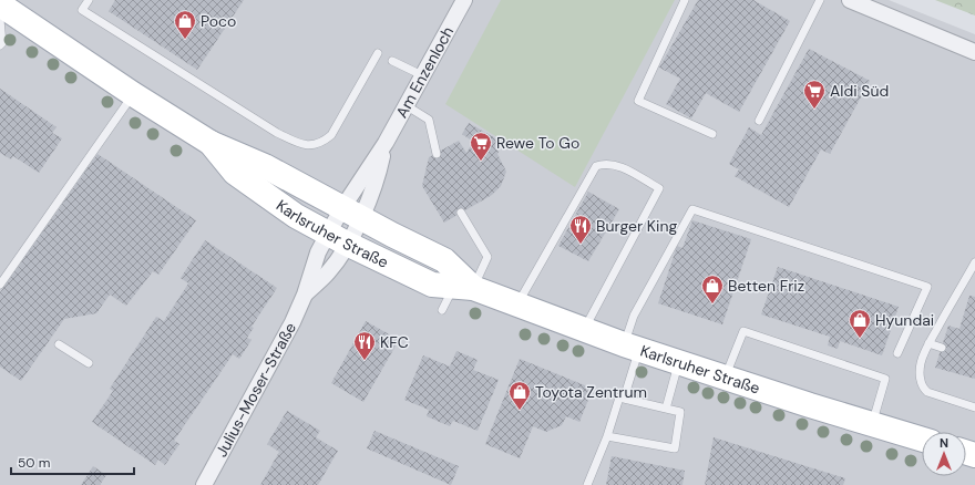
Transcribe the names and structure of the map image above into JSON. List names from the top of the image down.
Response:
{
  "streets": {
    "main road": ["Karlsruher Straße"],
    "street": ["Am Enzenloch", "Julius-Moser-Straße"]
  },
  "crossings": [
    ["Am Enzenloch", "Karlsruher Straße"],
    ["Am Enzenloch", "Julius-Moser-Straße"],
    ["Karlsruher Straße", "Julius-Moser-Straße"]
  ],
  "places": {
    "shop": [
      "Poco",
      "Betten Friz",
      "Hyundai",
      "Toyota Zentrum"
    ],
    "supermarket": ["Aldi Süd", "Rewe To Go"],
    "restaurant": ["Burger King", "KFC"]
  },
  "scale_bar": "50 m",
  "north": "top"
}
